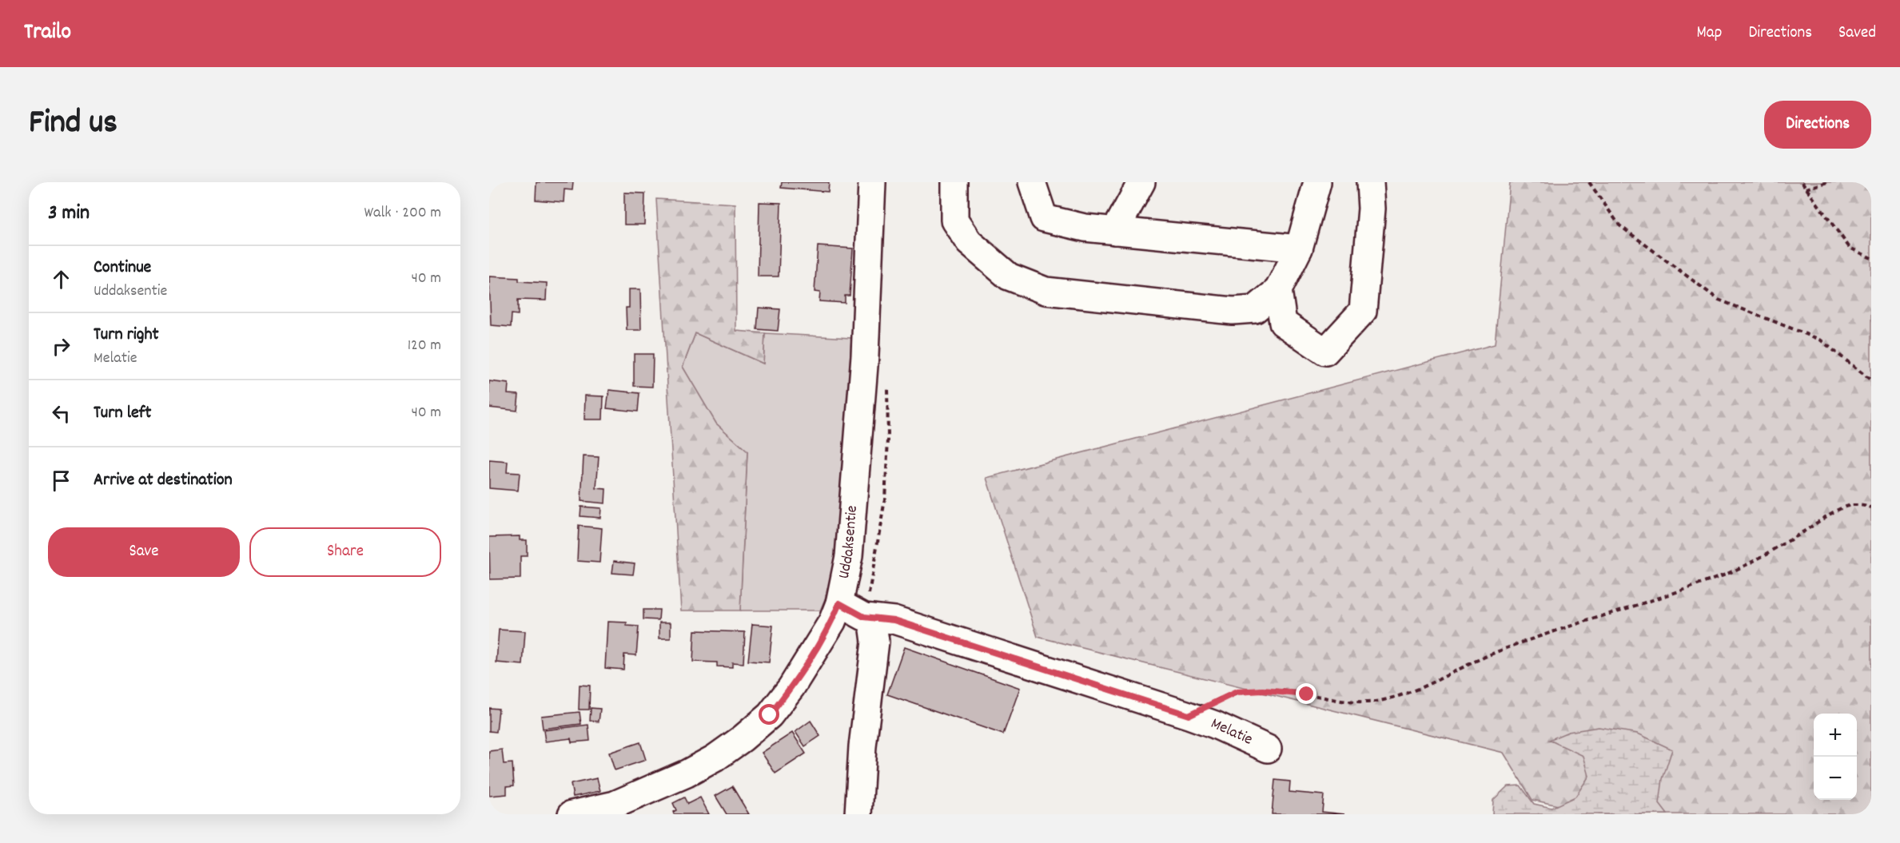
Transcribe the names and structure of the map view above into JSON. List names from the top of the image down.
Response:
{
  "streets": {
    "street": ["Uddaksentie", "Melatie"]
  },
  "crossings": [
    ["Uddaksentie", "Melatie"]
  ],
  "page": {
    "header": "Trailo",
    "nav": ["Map", "Directions", "Saved"],
    "title": "Find us",
    "buttons": [
      "Directions",
      ["Save", "Share"]
    ],
    "heading": ["3 min", "Walk · 200 m"],
    "list": [
      ["Continue", "Uddaksentie", "40 m"],
      ["Turn right", "Melatie", "120 m"],
      ["Turn left", "40 m"],
      "Arrive at destination"
    ],
    "map_buttons": ["+", "−"]
  }
}
